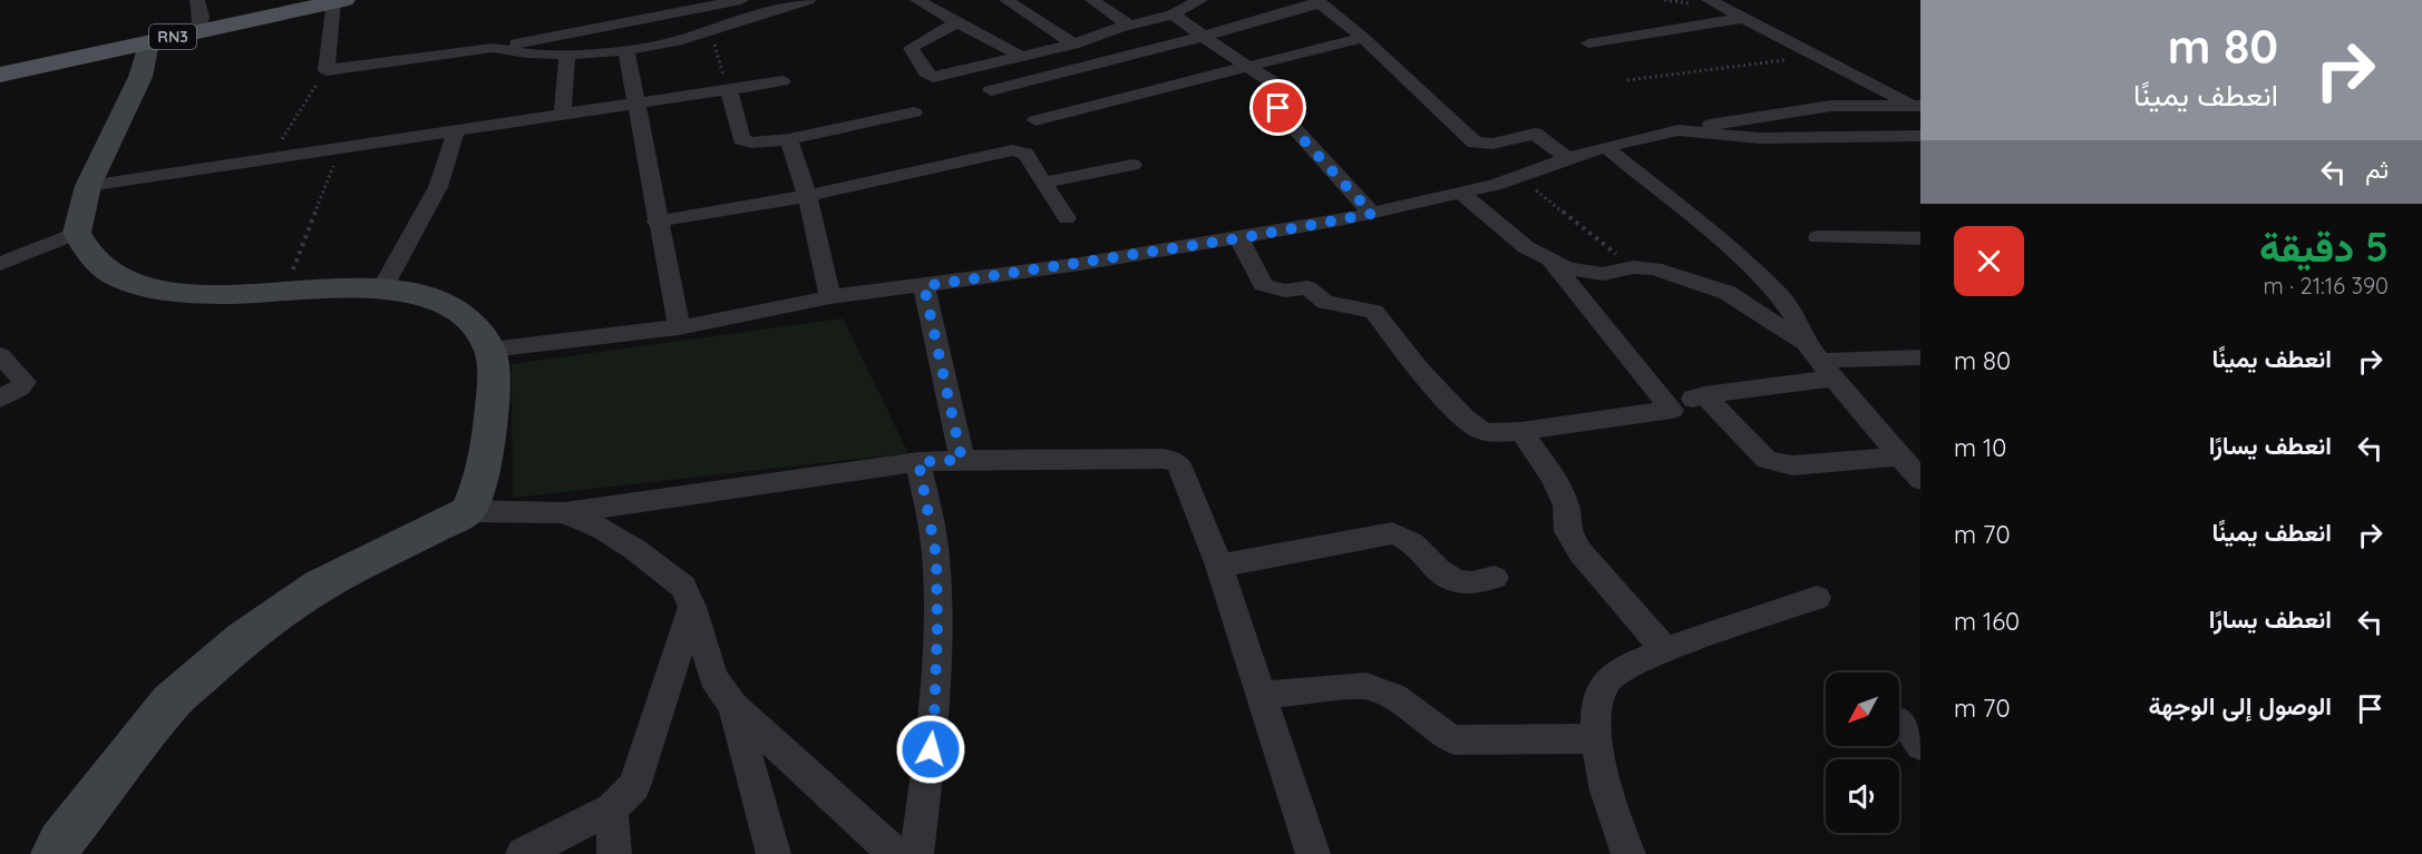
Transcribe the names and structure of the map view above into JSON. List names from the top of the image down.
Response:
{
  "streets": {
    "main road": ["RN3"]
  },
  "north": "bottom left",
  "page": {
    "turn": ["80 m", "انعطف يمينًا"],
    "then": "ثم",
    "heading": ["5 دقيقة", "390 m · 21:16"],
    "list": [
      {
        "name": "انعطف يمينًا",
        "value": "80 m"
      },
      {
        "name": "انعطف يسارًا",
        "value": "10 m"
      },
      {
        "name": "انعطف يمينًا",
        "value": "70 m"
      },
      {
        "name": "انعطف يسارًا",
        "value": "160 m"
      },
      {
        "name": "الوصول إلى الوجهة",
        "value": "70 m"
      }
    ]
  }
}
